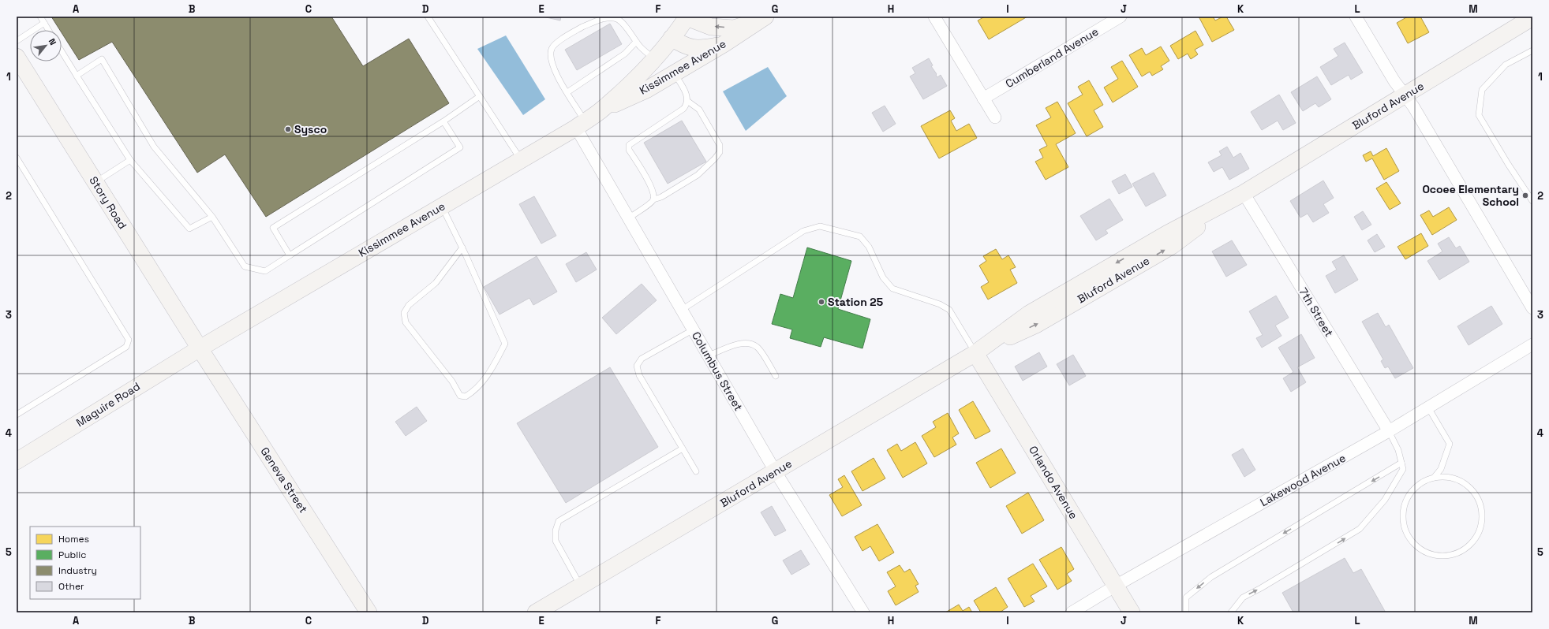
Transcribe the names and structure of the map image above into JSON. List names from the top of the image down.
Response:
{
  "streets": {
    "street": [
      "Cumberland Avenue",
      "Kissimmee Avenue",
      "Bluford Avenue",
      "Story Road",
      "7th Street",
      "Columbus Street",
      "Maguire Road",
      "Geneva Street",
      "Lakewood Avenue",
      "Orlando Avenue"
    ]
  },
  "crossings": [
    ["Kissimmee Avenue", "Story Road"],
    ["Kissimmee Avenue", "Columbus Street"],
    ["Kissimmee Avenue", "Maguire Road"],
    ["Kissimmee Avenue", "Geneva Street"],
    ["Bluford Avenue", "7th Street"],
    ["Bluford Avenue", "Columbus Street"],
    ["Bluford Avenue", "Orlando Avenue"],
    ["Story Road", "Maguire Road"],
    ["Story Road", "Geneva Street"],
    ["7th Street", "Lakewood Avenue"],
    ["Maguire Road", "Geneva Street"],
    ["Lakewood Avenue", "Orlando Avenue"]
  ],
  "places": ["Sysco", "Ocoee Elementary School", "Station 25"],
  "legend": [
    "Homes",
    "Public",
    "Industry",
    "Other"
  ],
  "north": "top right",
  "grid": {
    "columns": [
      "A",
      "B",
      "C",
      "D",
      "E",
      "F",
      "G",
      "H",
      "I",
      "J",
      "K",
      "L",
      "M"
    ],
    "rows": [
      "1",
      "2",
      "3",
      "4",
      "5"
    ]
  }
}
